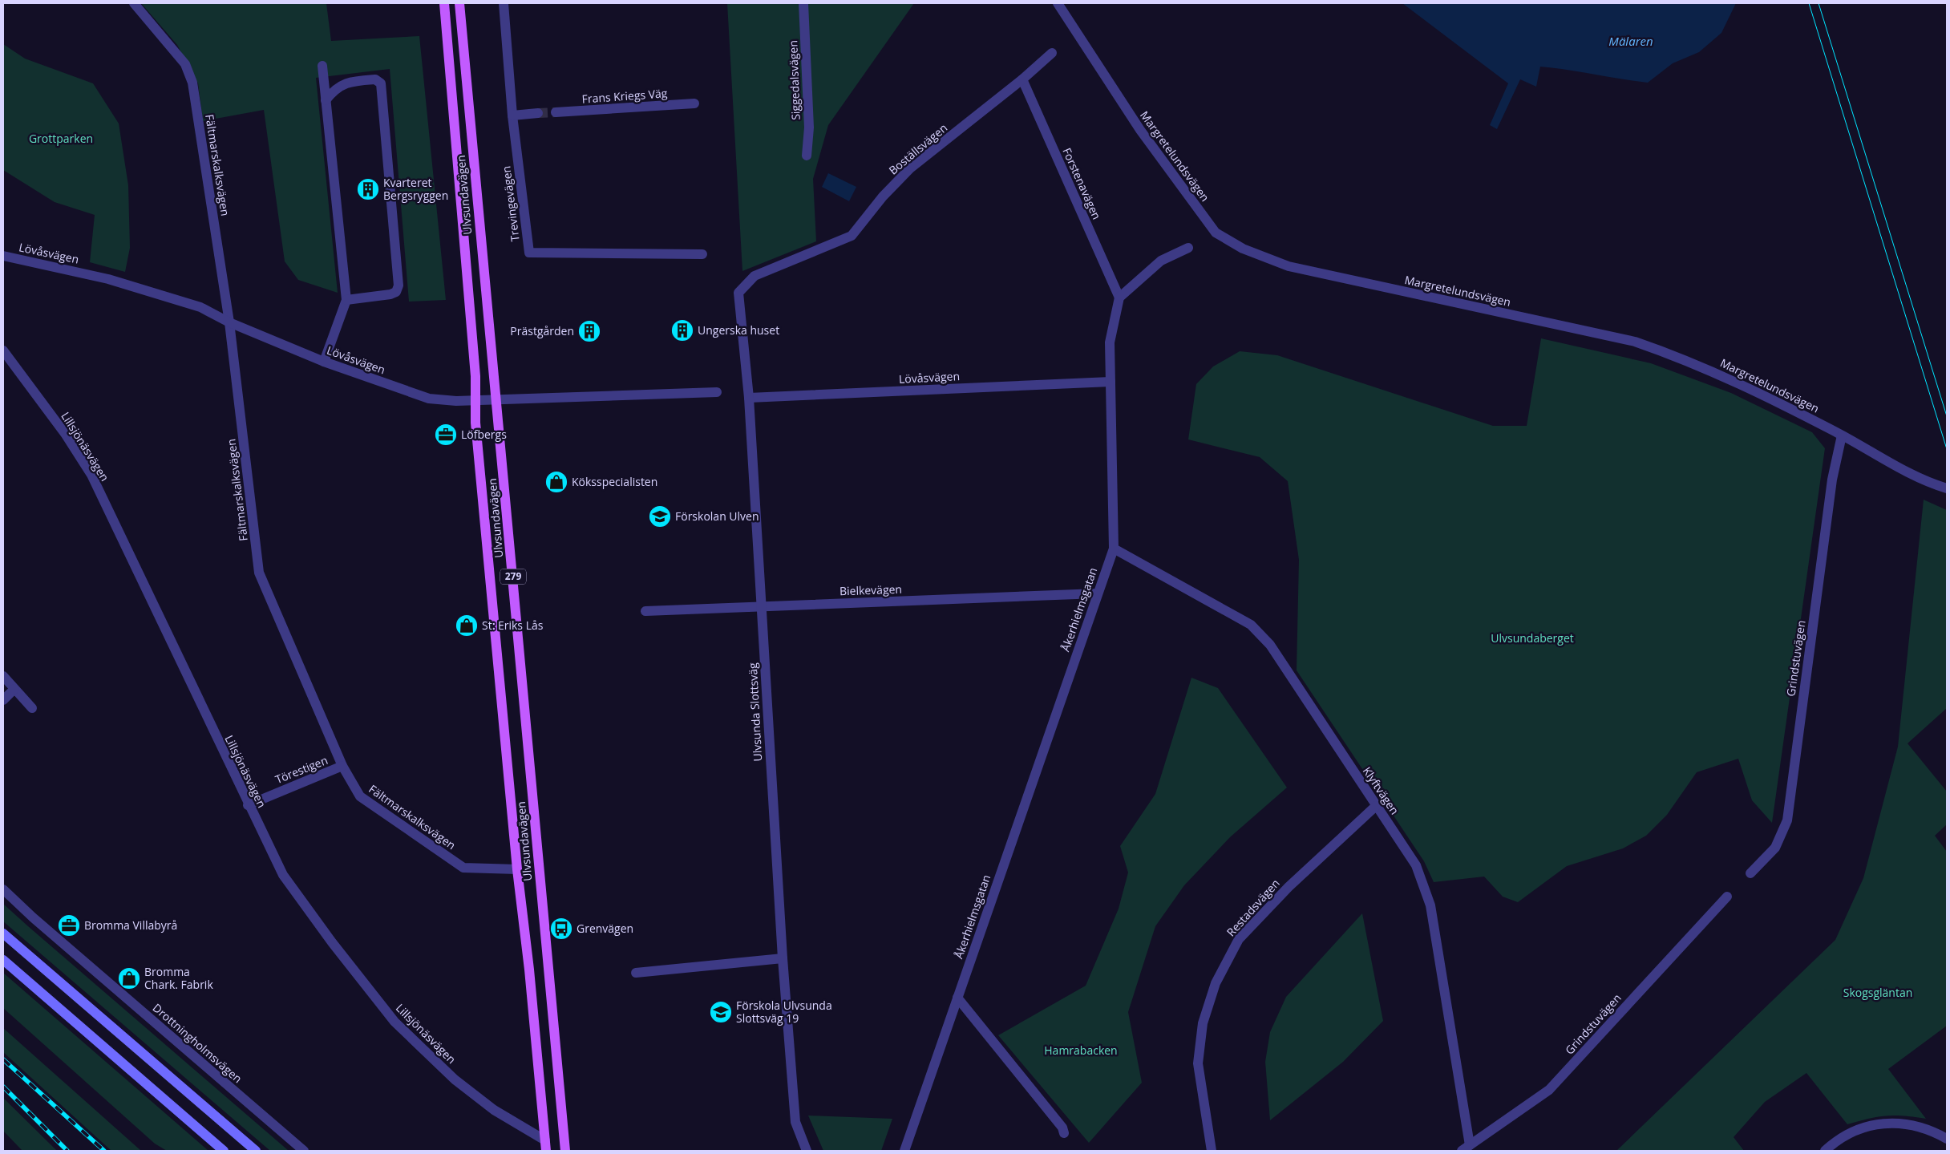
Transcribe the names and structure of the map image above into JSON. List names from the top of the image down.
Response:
{
  "streets": {
    "main road": ["Ulvsundavägen", "279"],
    "street": [
      "Siggedalsvägen",
      "Frans Kriegs Väg",
      "Boställsvägen",
      "Margretelundsvägen",
      "Fältmarskalksvägen",
      "Forstenavägen",
      "Trevingevägen",
      "Lövåsvägen",
      "Lillsjönäsvägen",
      "Bielkevägen",
      "Åkerhielmsgatan",
      "Grindstuvägen",
      "Ulvsunda Slottsväg",
      "Törestigen",
      "Klyftvägen",
      "Restadsvägen",
      "Drottningholmsvägen"
    ]
  },
  "crossings": [
    ["Boställsvägen", "Forstenavägen"],
    ["Boställsvägen", "Ulvsunda Slottsväg"],
    ["Margretelundsvägen", "Grindstuvägen"],
    ["Fältmarskalksvägen", "Ulvsundavägen"],
    ["Fältmarskalksvägen", "Lövåsvägen"],
    ["Fältmarskalksvägen", "Törestigen"],
    ["Forstenavägen", "Åkerhielmsgatan"],
    ["Ulvsundavägen", "Lövåsvägen"],
    ["Ulvsundavägen", "Lillsjönäsvägen"],
    ["Lövåsvägen", "Åkerhielmsgatan"],
    ["Lövåsvägen", "Ulvsunda Slottsväg"],
    ["Lillsjönäsvägen", "Törestigen"],
    ["Bielkevägen", "Åkerhielmsgatan"],
    ["Bielkevägen", "Ulvsunda Slottsväg"],
    ["Åkerhielmsgatan", "Klyftvägen"],
    ["Grindstuvägen", "Klyftvägen"],
    ["Klyftvägen", "Restadsvägen"]
  ],
  "water": ["Mälaren"],
  "parks": [
    "Grottparken",
    "Ulvsundaberget",
    "Skogsgläntan",
    "Hamrabacken"
  ],
  "places": {
    "building": ["Kvarteret Bergsryggen", "Ungerska huset", "Prästgården"],
    "office": ["Löfbergs", "Bromma Villabyrå"],
    "shop": ["Köksspecialisten", "St: Eriks Lås", "Bromma Chark. Fabrik"],
    "school or university": ["Förskolan Ulven", "Förskola Ulvsunda Slottsväg 19"],
    "bus stop": ["Grenvägen"]
  }
}
